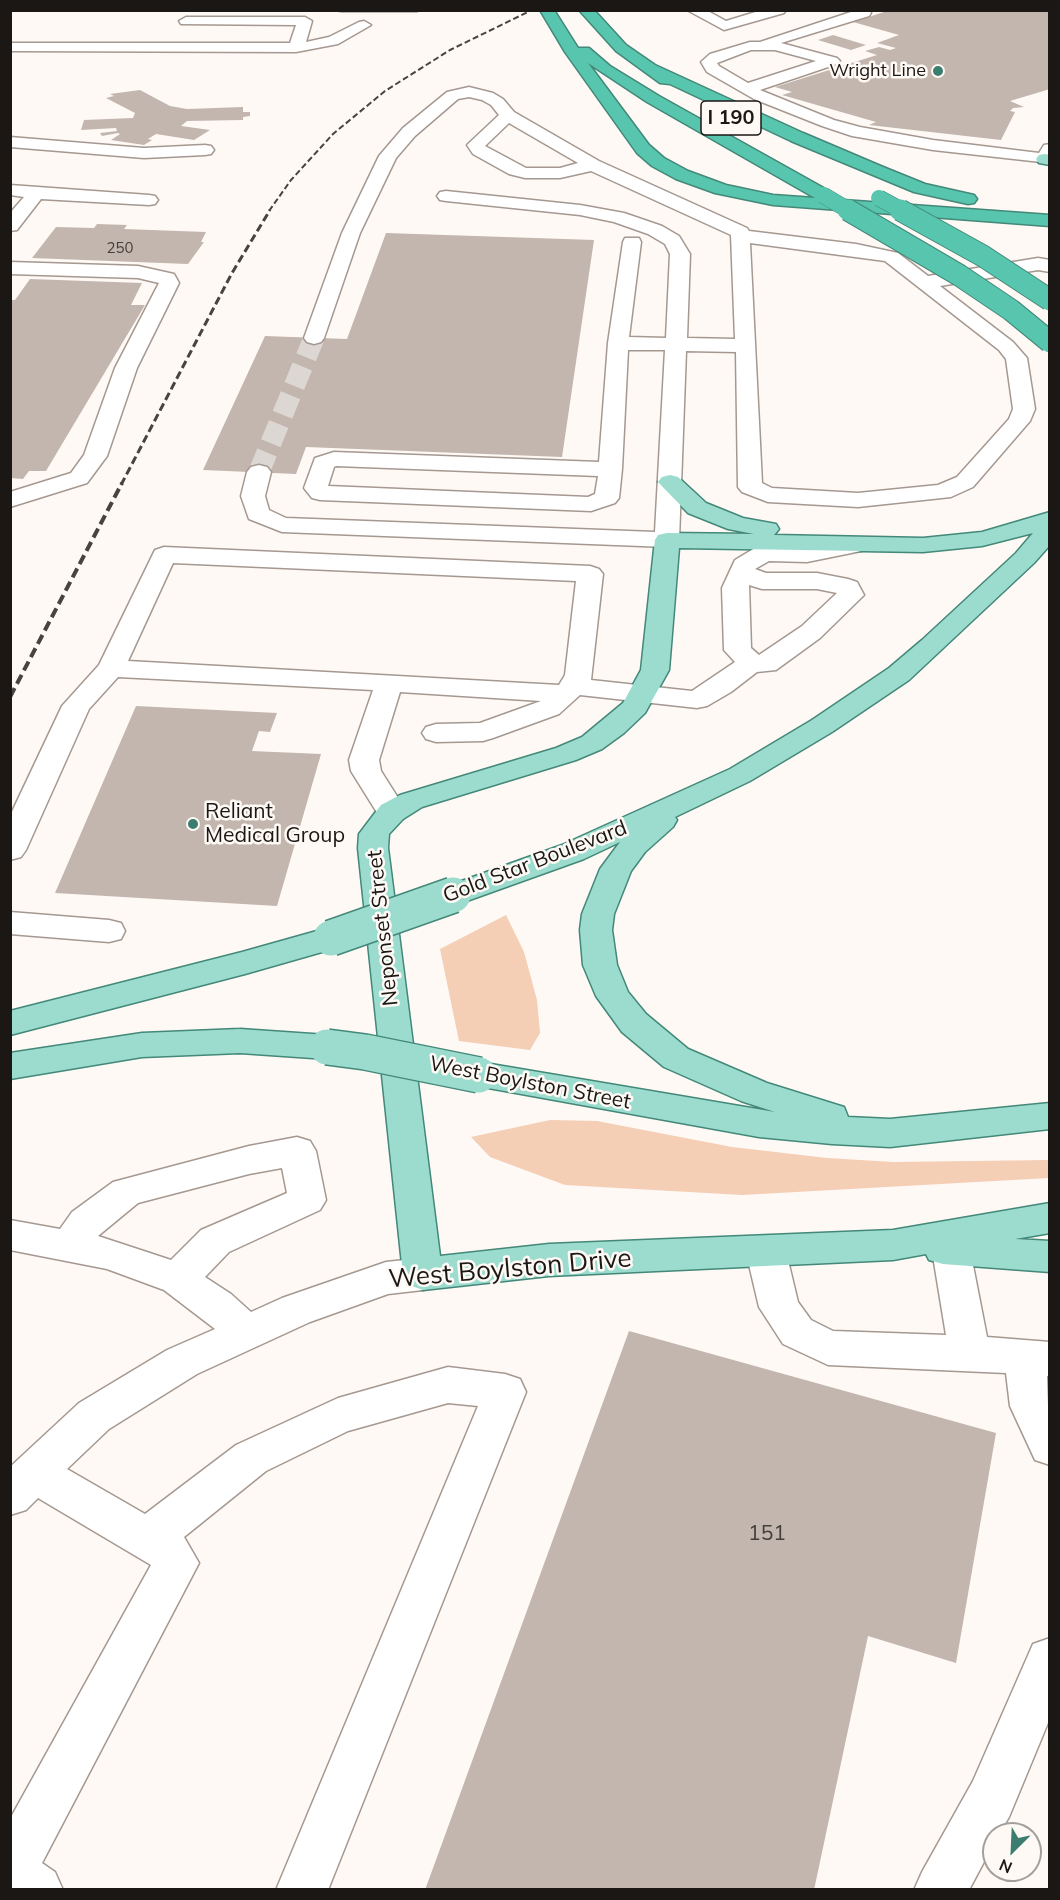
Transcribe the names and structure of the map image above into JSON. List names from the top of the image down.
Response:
{
  "streets": {
    "highway": ["I 190"],
    "main road": [
      "Gold Star Boulevard",
      "Neponset Street",
      "West Boylston Street",
      "West Boylston Drive"
    ]
  },
  "crossings": [
    ["Neponset Street", "West Boylston Drive"]
  ],
  "places": ["Wright Line", "Reliant Medical Group"],
  "house_numbers": ["250", "151"],
  "north": "bottom left"
}
